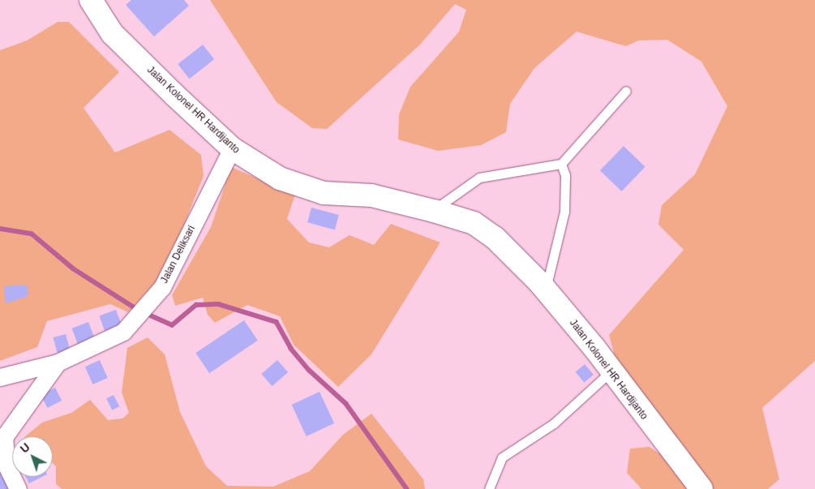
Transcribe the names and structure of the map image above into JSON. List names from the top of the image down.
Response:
{
  "streets": {
    "main road": ["Jalan Kolonel HR Hardijanto"],
    "street": ["Jalan Deliksari"]
  },
  "crossings": [
    ["Jalan Kolonel HR Hardijanto", "Jalan Deliksari"]
  ],
  "north": "top left"
}
